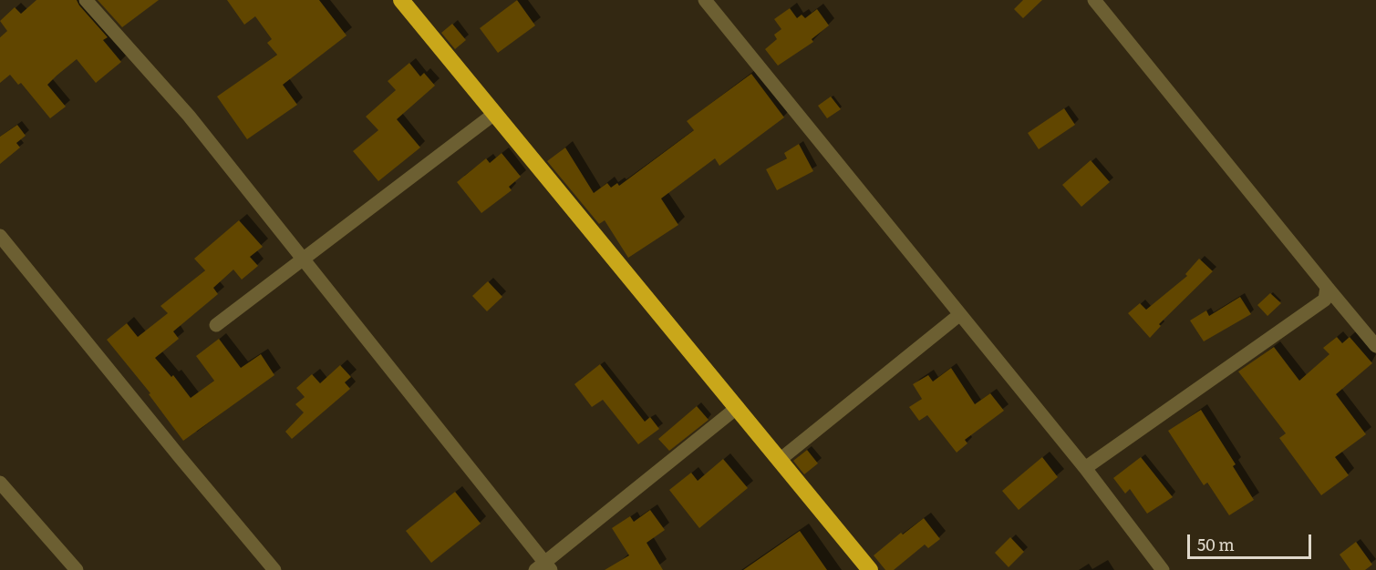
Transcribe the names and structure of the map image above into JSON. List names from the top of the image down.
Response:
{
  "scale_bar": "50 m"
}
